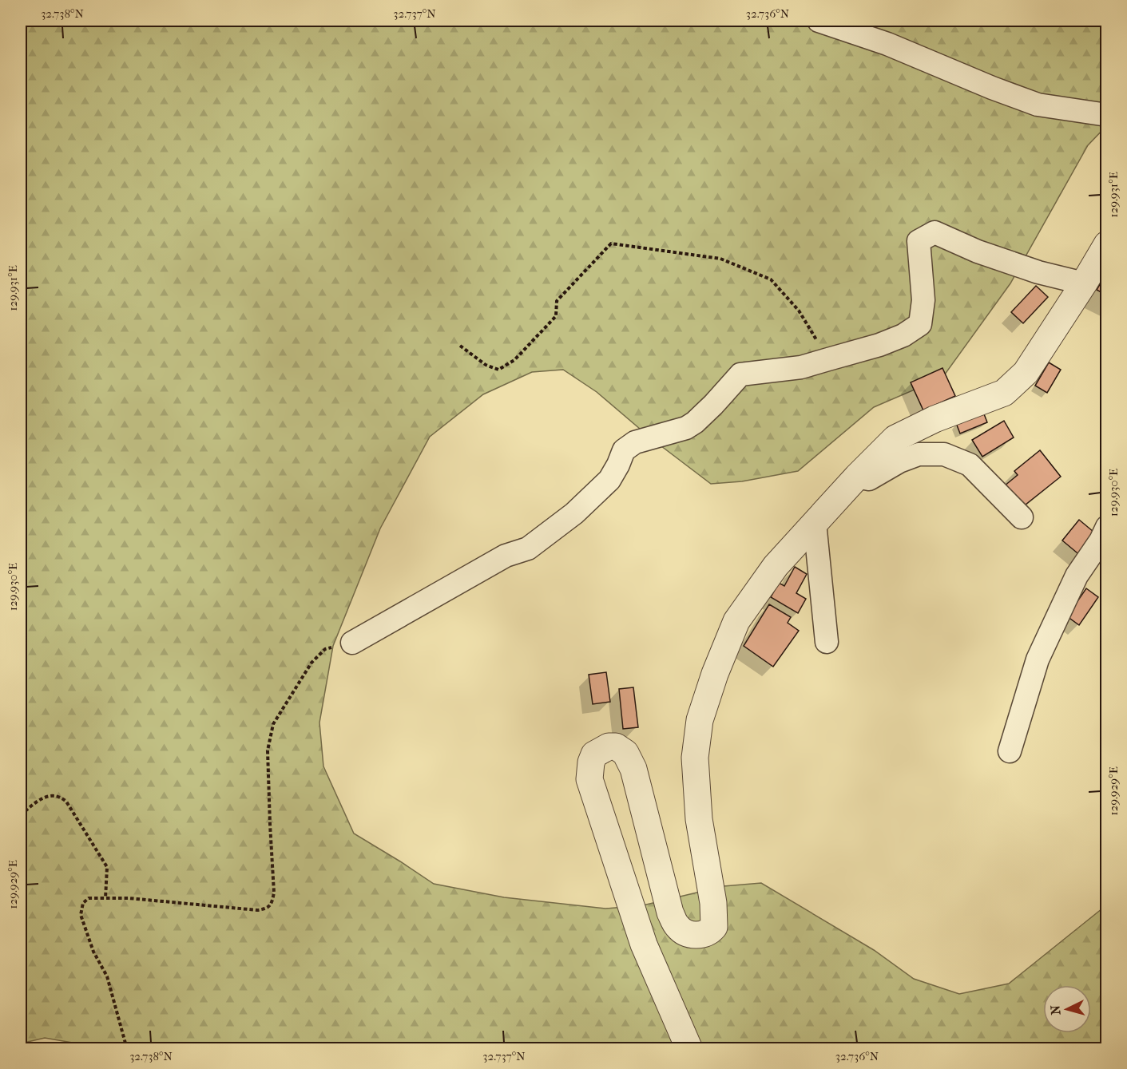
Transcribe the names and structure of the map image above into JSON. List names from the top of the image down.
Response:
{
  "north": "left",
  "coordinates": [
    "32.738°N",
    "32.737°N",
    "32.736°N",
    "129.931°E",
    "129.930°E",
    "129.929°E"
  ]
}
